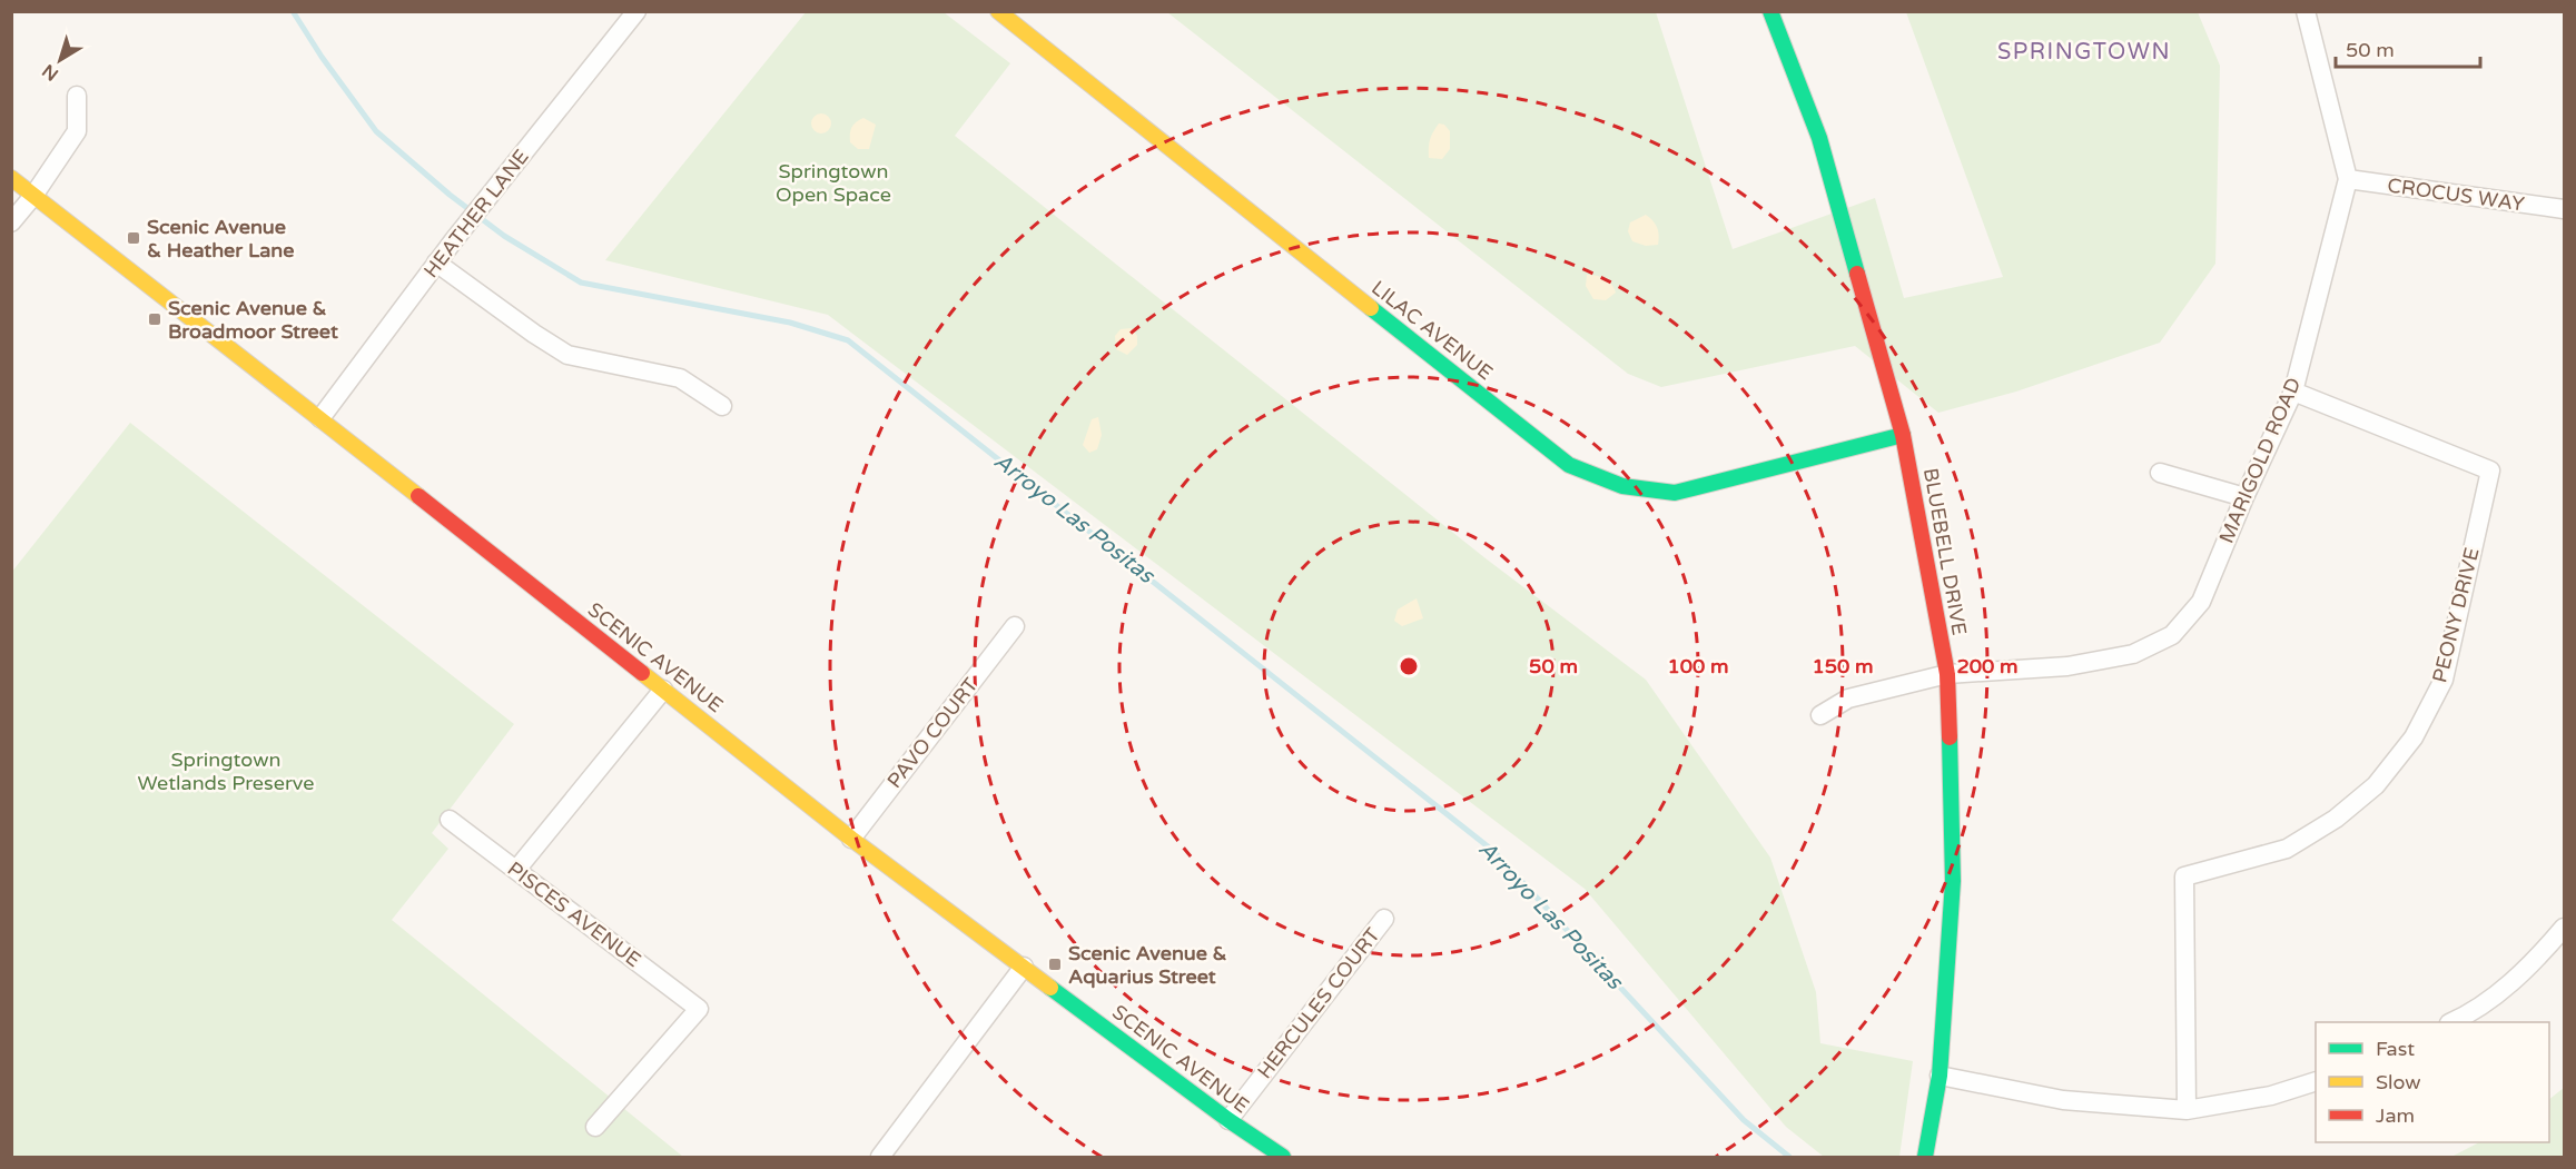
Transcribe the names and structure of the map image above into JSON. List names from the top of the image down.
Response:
{
  "streets": {
    "street": [
      "CROCUS WAY",
      "HEATHER LANE",
      "LILAC AVENUE",
      "MARIGOLD ROAD",
      "BLUEBELL DRIVE",
      "PEONY DRIVE",
      "SCENIC AVENUE",
      "PAVO COURT",
      "PISCES AVENUE",
      "HERCULES COURT"
    ]
  },
  "crossings": [
    ["CROCUS WAY", "MARIGOLD ROAD"],
    ["HEATHER LANE", "SCENIC AVENUE"],
    ["LILAC AVENUE", "BLUEBELL DRIVE"],
    ["MARIGOLD ROAD", "BLUEBELL DRIVE"],
    ["MARIGOLD ROAD", "PEONY DRIVE"],
    ["SCENIC AVENUE", "PAVO COURT"],
    ["SCENIC AVENUE", "HERCULES COURT"]
  ],
  "districts": ["SPRINGTOWN"],
  "water": ["Arroyo Las Positas"],
  "parks": ["Springtown Open Space", "Springtown Wetlands Preserve"],
  "places": {
    "transit": ["Scenic Avenue & Heather Lane", "Scenic Avenue & Broadmoor Street", "Scenic Avenue & Aquarius Street"]
  },
  "legend": ["Fast", "Slow", "Jam"],
  "scale_bar": "50 m",
  "north": "bottom left",
  "rings": [
    "50 m",
    "100 m",
    "150 m",
    "200 m"
  ]
}
